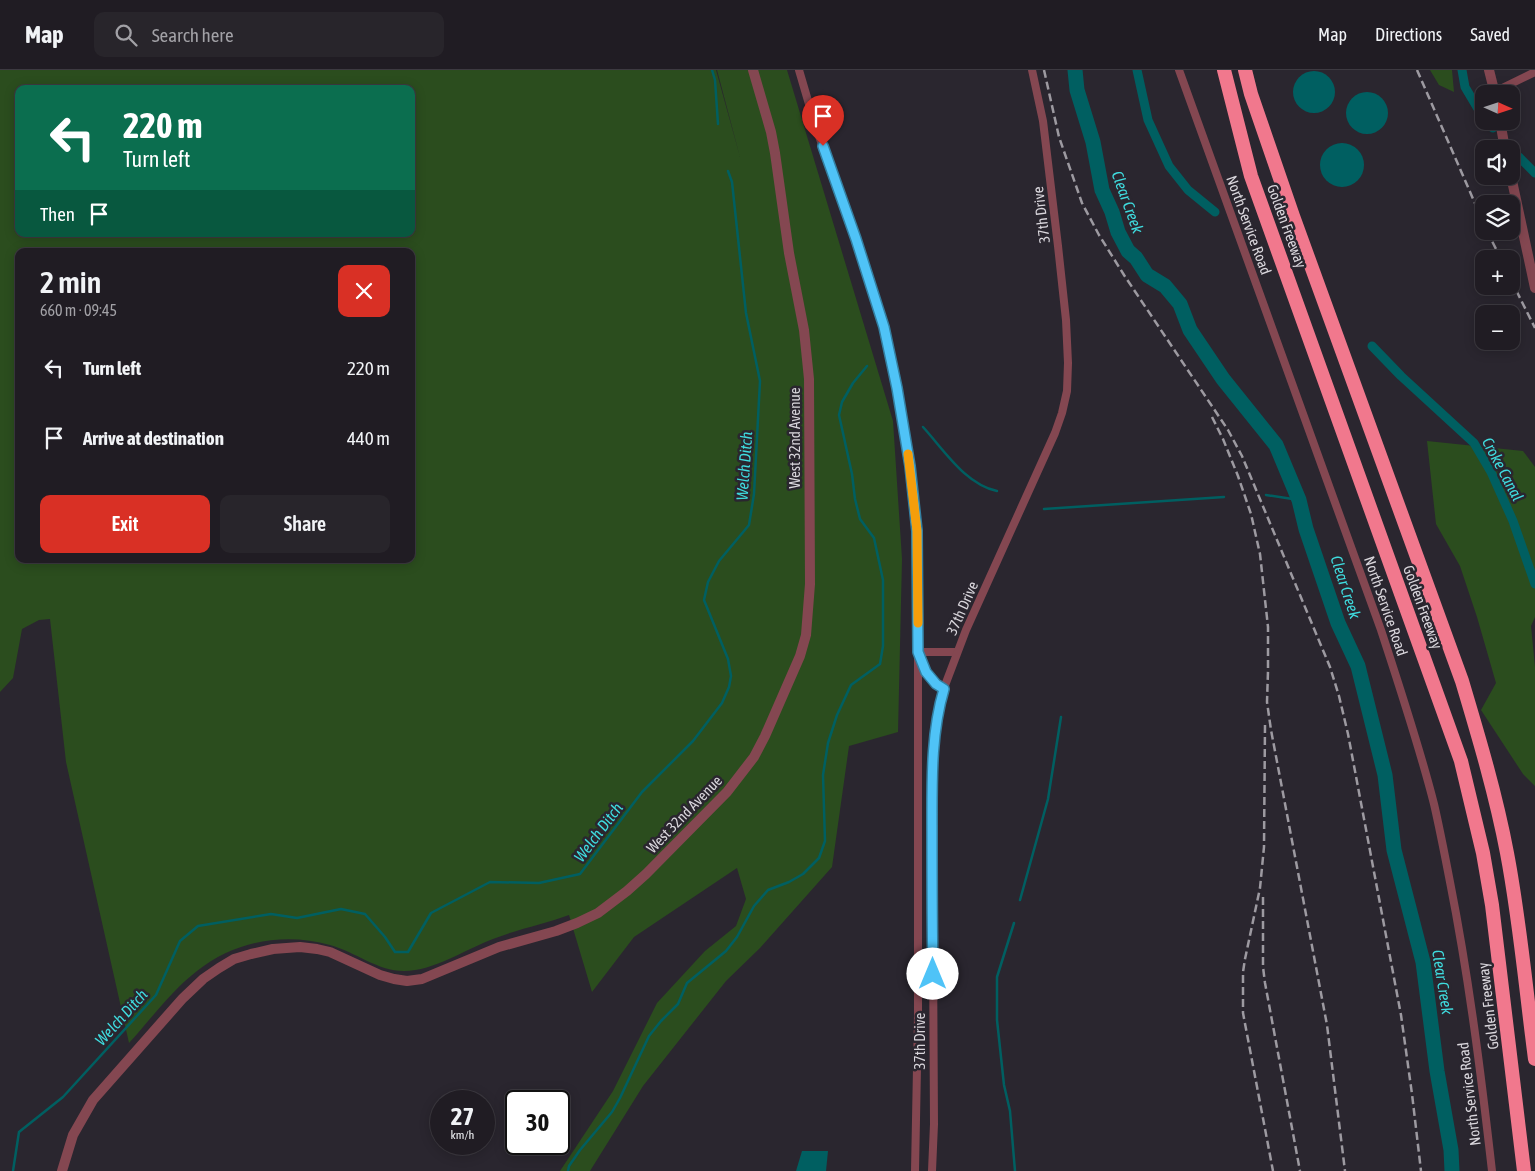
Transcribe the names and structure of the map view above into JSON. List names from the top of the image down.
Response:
{
  "streets": {
    "highway": ["Golden Freeway"],
    "street": ["37th Drive", "North Service Road", "West 32nd Avenue"]
  },
  "water": ["Clear Creek", "Welch Ditch", "Croke Canal"],
  "north": "right",
  "page": {
    "header": "Map",
    "search": "Search here",
    "nav": ["Map", "Directions", "Saved"],
    "map_buttons": ["+", "−"],
    "turn": ["220 m", "Turn left"],
    "then": "Then",
    "heading": ["2 min", "660 m · 09:45"],
    "list": [
      {
        "name": "Turn left",
        "value": "220 m"
      },
      {
        "name": "Arrive at destination",
        "value": "440 m"
      }
    ],
    "buttons": ["Exit", "Share"],
    "speed": "27 km/h",
    "limit": "30"
  }
}
